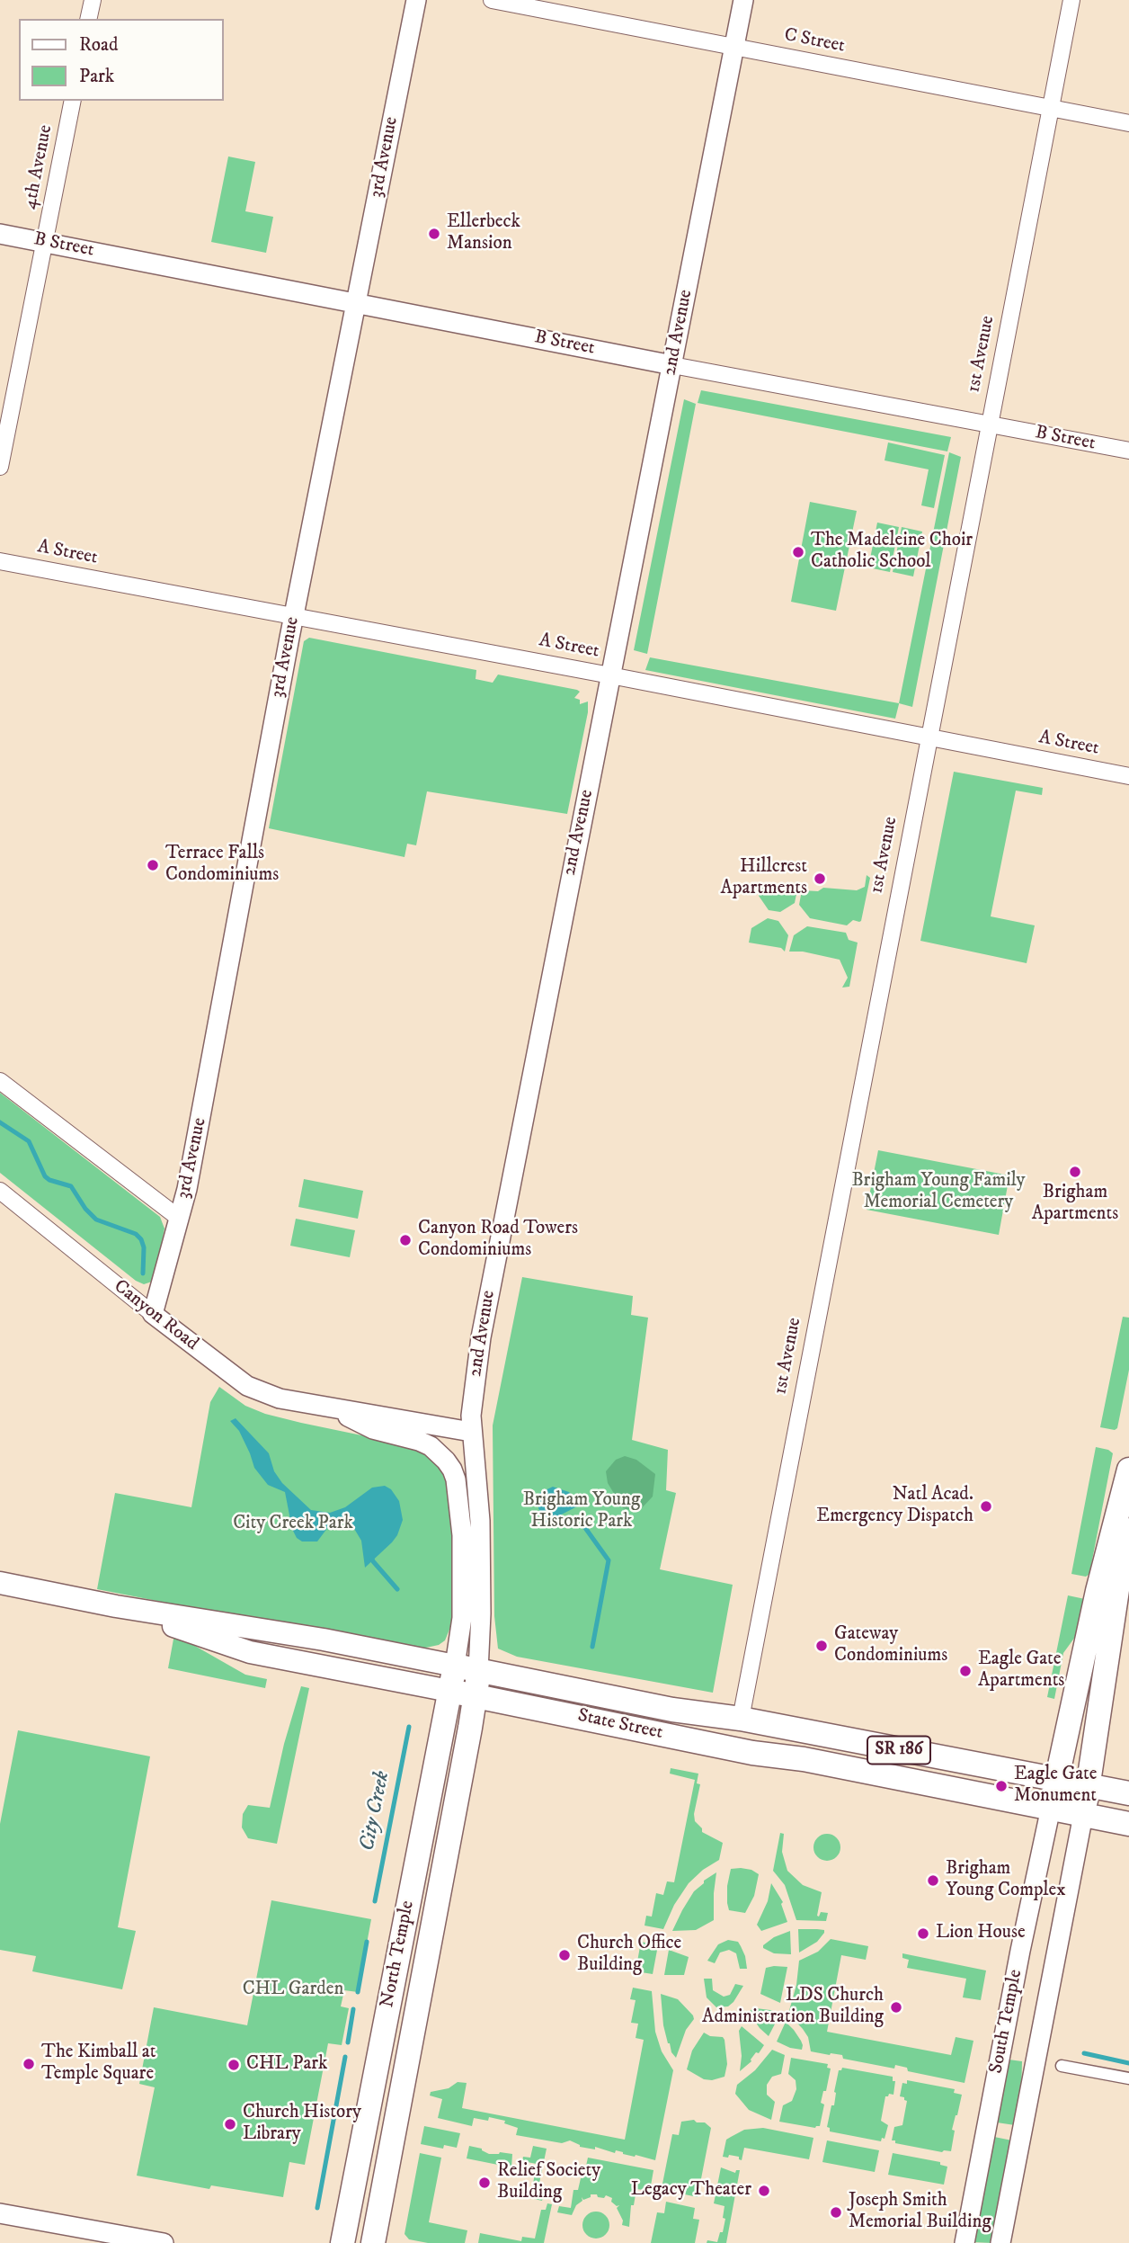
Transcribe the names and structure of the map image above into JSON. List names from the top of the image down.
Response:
{
  "streets": {
    "main road": [
      "State Street",
      "SR 186",
      "North Temple",
      "South Temple"
    ],
    "street": [
      "C Street",
      "3rd Avenue",
      "4th Avenue",
      "B Street",
      "2nd Avenue",
      "1st Avenue",
      "A Street",
      "Canyon Road"
    ]
  },
  "crossings": [
    ["C Street", "2nd Avenue"],
    ["C Street", "1st Avenue"],
    ["3rd Avenue", "B Street"],
    ["3rd Avenue", "A Street"],
    ["3rd Avenue", "Canyon Road"],
    ["4th Avenue", "B Street"],
    ["B Street", "2nd Avenue"],
    ["B Street", "1st Avenue"],
    ["2nd Avenue", "A Street"],
    ["2nd Avenue", "Canyon Road"],
    ["2nd Avenue", "State Street"],
    ["2nd Avenue", "North Temple"],
    ["1st Avenue", "A Street"],
    ["1st Avenue", "State Street"],
    ["Canyon Road", "State Street"],
    ["Canyon Road", "North Temple"],
    ["State Street", "North Temple"],
    ["State Street", "South Temple"]
  ],
  "water": ["City Creek"],
  "parks": [
    "Brigham Young Family Memorial Cemetery",
    "Brigham Young Historic Park",
    "City Creek Park",
    "CHL Garden"
  ],
  "places": [
    "Ellerbeck Mansion",
    "The Madeleine Choir Catholic School",
    "Terrace Falls Condominiums",
    "Hillcrest Apartments",
    "Brigham Apartments",
    "Canyon Road Towers Condominiums",
    "Natl Acad. Emergency Dispatch",
    "Gateway Condominiums",
    "Eagle Gate Apartments",
    "Eagle Gate Monument",
    "Brigham Young Complex",
    "Lion House",
    "Church Office Building",
    "LDS Church Administration Building",
    "The Kimball at Temple Square",
    "CHL Park",
    "Church History Library",
    "Relief Society Building",
    "Legacy Theater",
    "Joseph Smith Memorial Building"
  ],
  "legend": ["Road", "Park"]
}
